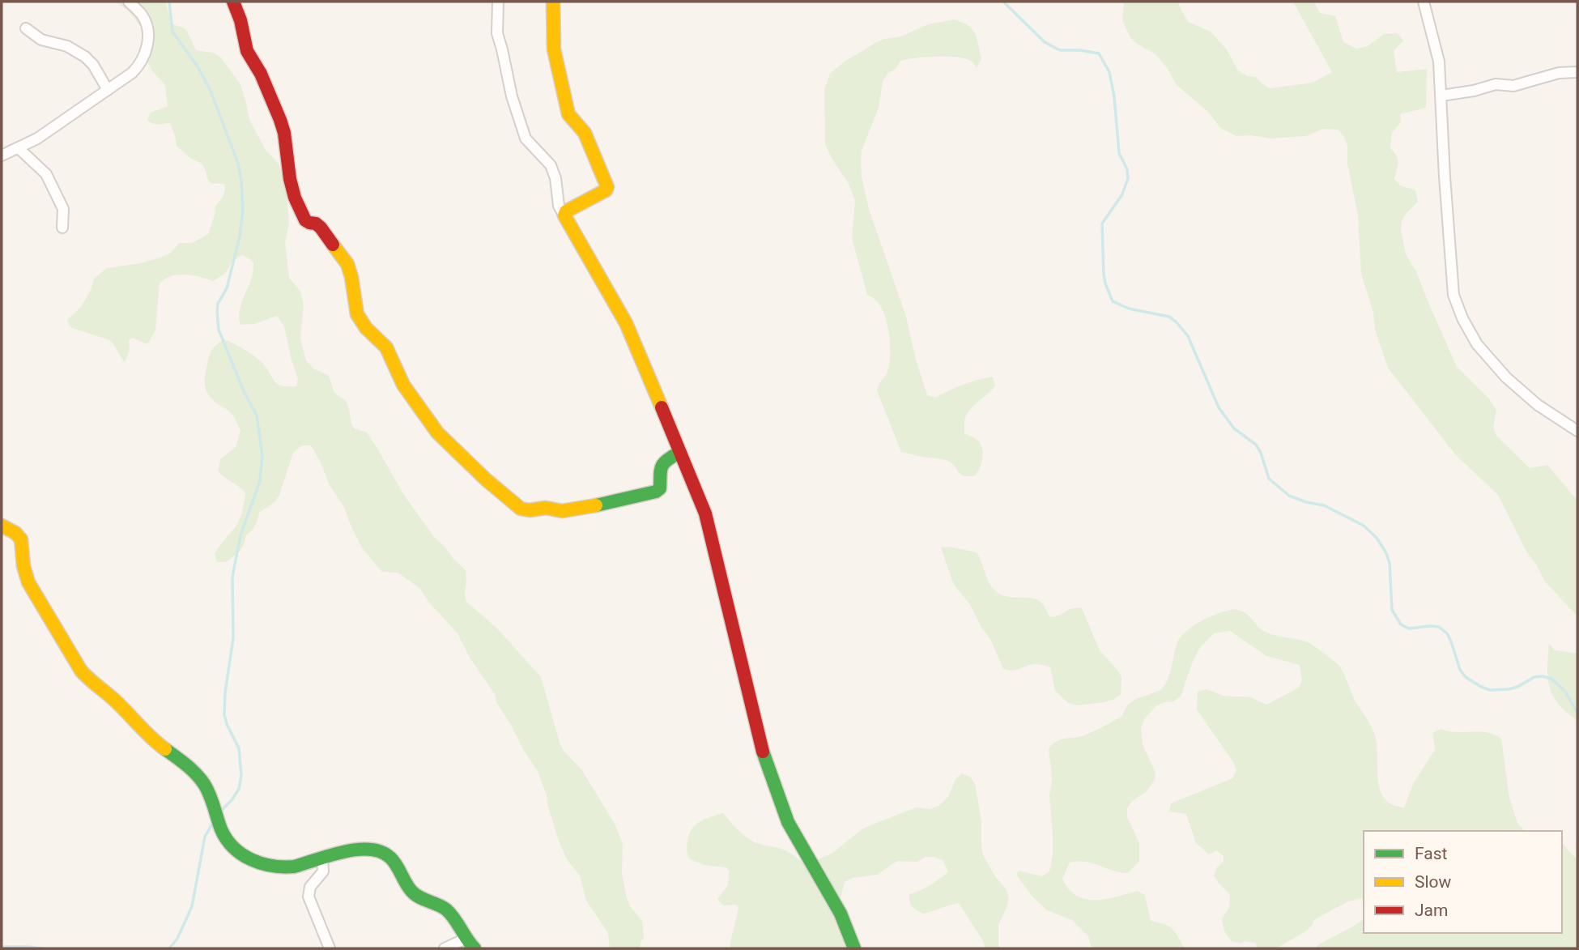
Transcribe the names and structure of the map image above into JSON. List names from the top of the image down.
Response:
{
  "legend": ["Fast", "Slow", "Jam"]
}
